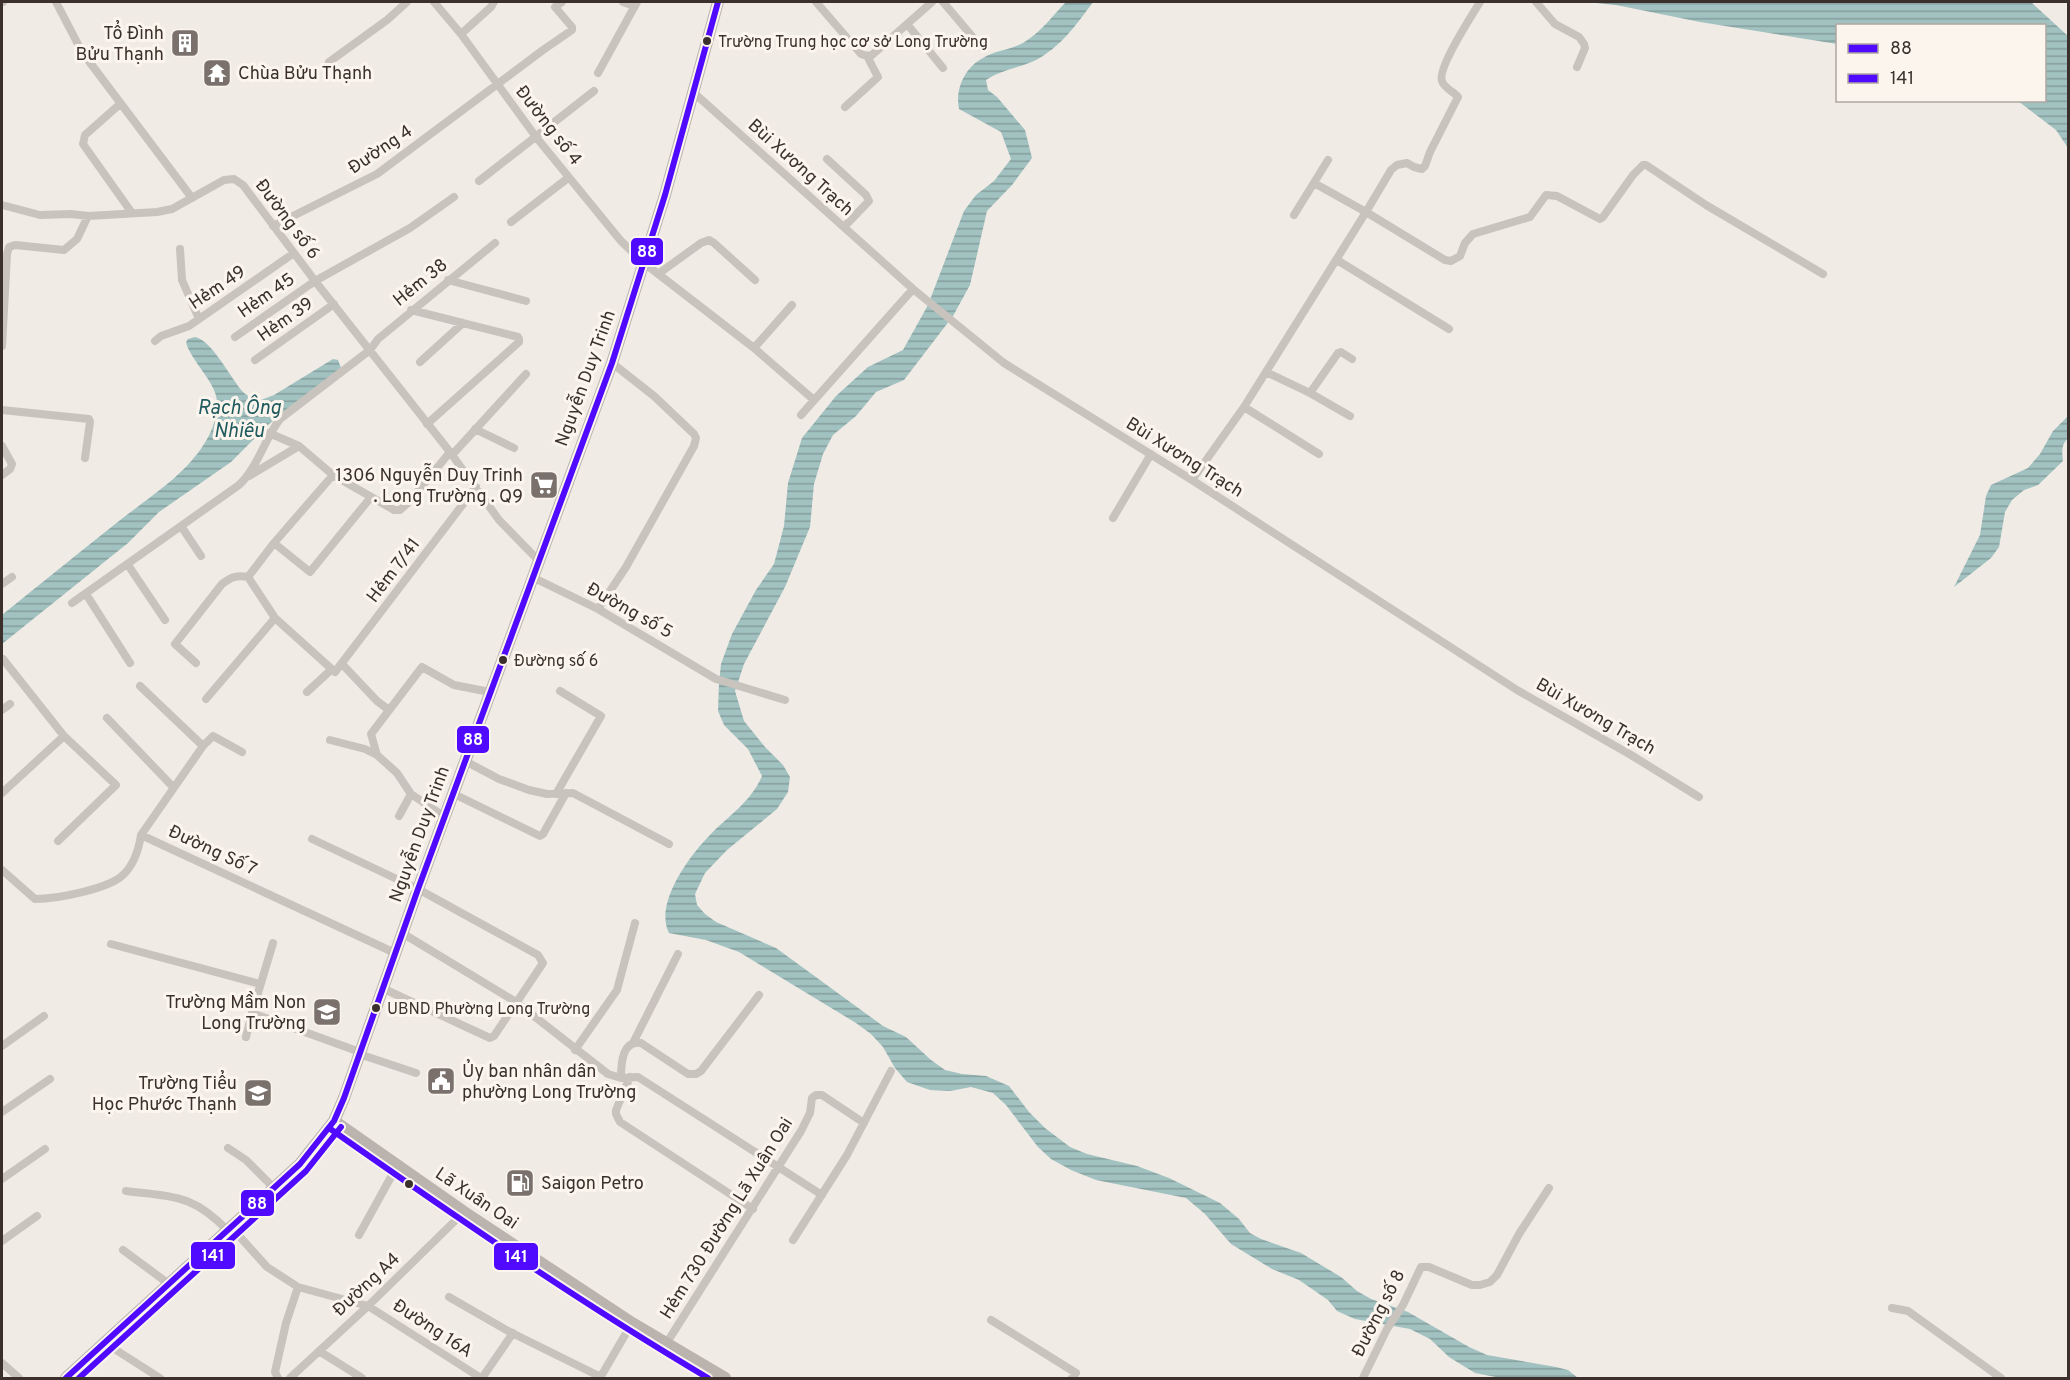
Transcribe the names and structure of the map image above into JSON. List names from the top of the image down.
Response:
{
  "streets": {
    "main road": ["Nguyễn Duy Trinh", "Lã Xuân Oai"],
    "street": [
      "Đường số 4",
      "Đường 4",
      "Bùi Xương Trạch",
      "Đường số 6",
      "Hẻm 38",
      "Hẻm 49",
      "Hẻm 45",
      "Hẻm 39",
      "Hẻm 7/41",
      "Đường số 5",
      "Đường Số 7",
      "Hẻm 730 Đường Lã Xuân Oai",
      "Đường A4",
      "Đường số 8",
      "Đường 16A"
    ]
  },
  "crossings": [
    ["Đường số 4", "Đường 4"],
    ["Đường số 4", "Nguyễn Duy Trinh"],
    ["Đường 4", "Đường số 6"],
    ["Bùi Xương Trạch", "Nguyễn Duy Trinh"],
    ["Đường số 6", "Hẻm 38"],
    ["Đường số 6", "Hẻm 49"],
    ["Đường số 6", "Hẻm 45"],
    ["Đường số 6", "Hẻm 39"],
    ["Đường số 6", "Nguyễn Duy Trinh"],
    ["Đường số 6", "Hẻm 7/41"],
    ["Nguyễn Duy Trinh", "Đường số 5"],
    ["Nguyễn Duy Trinh", "Đường Số 7"],
    ["Nguyễn Duy Trinh", "Lã Xuân Oai"],
    ["Nguyễn Duy Trinh", "Đường 16A"],
    ["Lã Xuân Oai", "Hẻm 730 Đường Lã Xuân Oai"],
    ["Lã Xuân Oai", "Đường A4"],
    ["Đường A4", "Đường 16A"]
  ],
  "water": ["Rạch Ông Nhiêu"],
  "places": {
    "other": ["Trường Trung học cơ sở Long Trường", "Đường số 6", "UBND Phường Long Trường"],
    "building": ["Tổ Đình Bửu Thạnh"],
    "temple": ["Chùa Bửu Thạnh"],
    "supermarket": ["1306 Nguyễn Duy Trinh . Long Trường . Q9"],
    "school or university": ["Trường Mầm Non Long Trường", "Trường Tiểu Học Phước Thạnh"],
    "public building": ["Ủy ban nhân dân phường Long Trường"],
    "fuel station": ["Saigon Petro"]
  },
  "lines": ["transit line 88", "transit line 141"],
  "legend": ["88", "141"]
}
